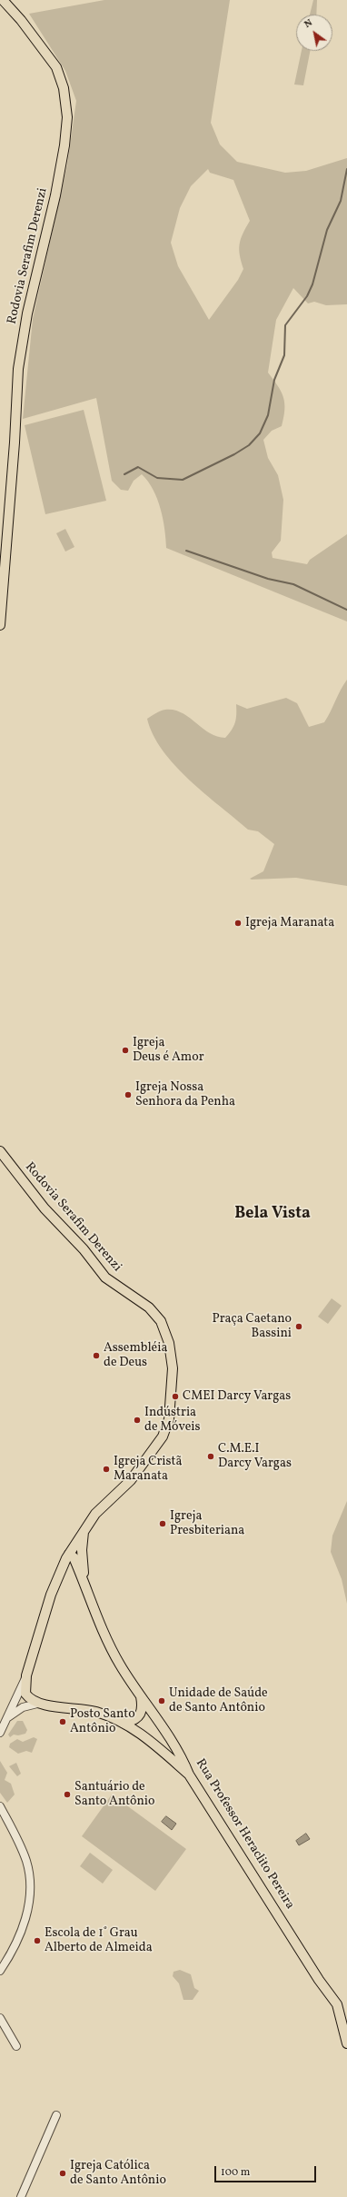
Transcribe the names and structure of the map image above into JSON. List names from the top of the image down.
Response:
{
  "streets": {
    "main road": ["Rodovia Serafim Derenzi", "Rua Professor Heraclito Pereira"]
  },
  "crossings": [
    ["Rodovia Serafim Derenzi", "Rua Professor Heraclito Pereira"]
  ],
  "districts": ["Bela Vista"],
  "places": [
    "Igreja Maranata",
    "Igreja Deus é Amor",
    "Igreja Nossa Senhora da Penha",
    "Praça Caetano Bassini",
    "Assembléia de Deus",
    "CMEI Darcy Vargas",
    "Indústria de Móveis",
    "C.M.E.I Darcy Vargas",
    "Igreja Cristã Maranata",
    "Igreja Presbiteriana",
    "Unidade de Saúde de Santo Antônio",
    "Posto Santo Antônio",
    "Santuário de Santo Antônio",
    "Escola de 1˚ Grau Alberto de Almeida",
    "Igreja Católica de Santo Antônio"
  ],
  "scale_bar": "100 m",
  "north": "top left"
}
